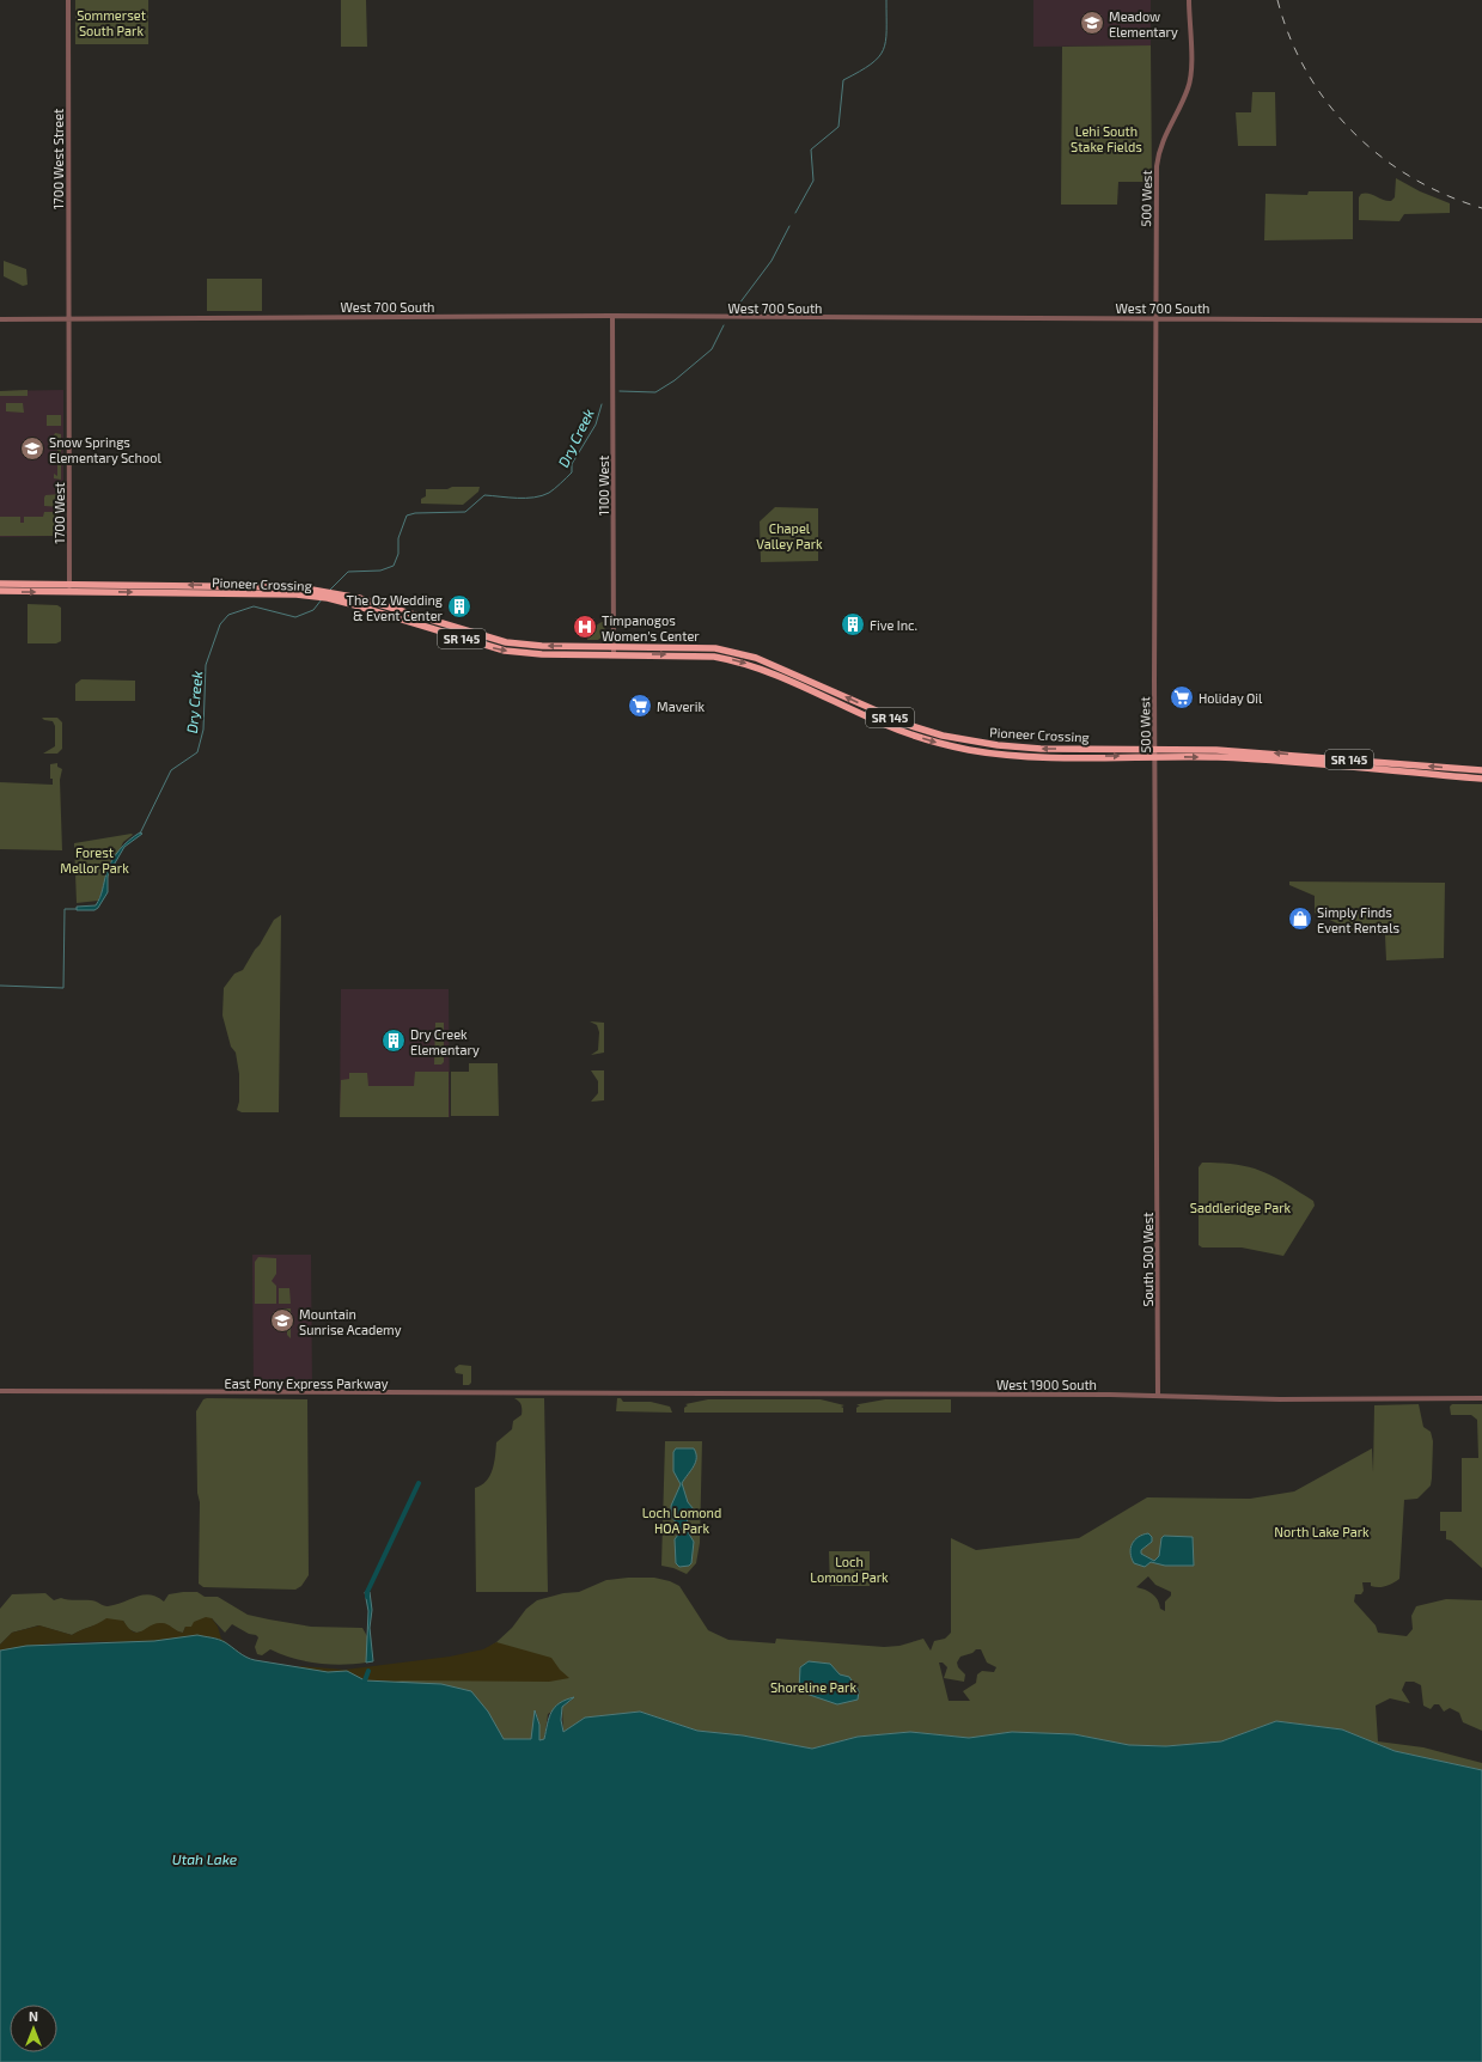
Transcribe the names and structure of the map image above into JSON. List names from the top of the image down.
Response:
{
  "streets": {
    "highway": ["Pioneer Crossing", "SR 145"],
    "street": [
      "1700 West Street",
      "500 West",
      "West 700 South",
      "1100 West",
      "1700 West",
      "South 500 West",
      "East Pony Express Parkway",
      "West 1900 South"
    ]
  },
  "crossings": [
    ["1700 West Street", "West 700 South"],
    ["1700 West Street", "1700 West"],
    ["500 West", "West 700 South"],
    ["500 West", "Pioneer Crossing"],
    ["500 West", "South 500 West"],
    ["West 700 South", "1100 West"],
    ["West 700 South", "1700 West"],
    ["1100 West", "Pioneer Crossing"],
    ["1700 West", "Pioneer Crossing"],
    ["1700 West", "SR 145"],
    ["Pioneer Crossing", "SR 145"],
    ["South 500 West", "West 1900 South"],
    ["East Pony Express Parkway", "West 1900 South"]
  ],
  "water": ["Dry Creek", "Utah Lake"],
  "parks": [
    "Sommerset South Park",
    "Lehi South Stake Fields",
    "Chapel Valley Park",
    "Forest Mellor Park",
    "Saddleridge Park",
    "Loch Lomond HOA Park",
    "North Lake Park",
    "Loch Lomond Park",
    "Shoreline Park"
  ],
  "places": {
    "school or university": ["Meadow Elementary", "Snow Springs Elementary School", "Mountain Sunrise Academy"],
    "building": ["The Oz Wedding & Event Center", "Five Inc.", "Dry Creek Elementary"],
    "hospital": ["Timpanogos Women's Center"],
    "supermarket": ["Holiday Oil", "Maverik"],
    "shop": ["Simply Finds Event Rentals"]
  },
  "north": "top"
}
